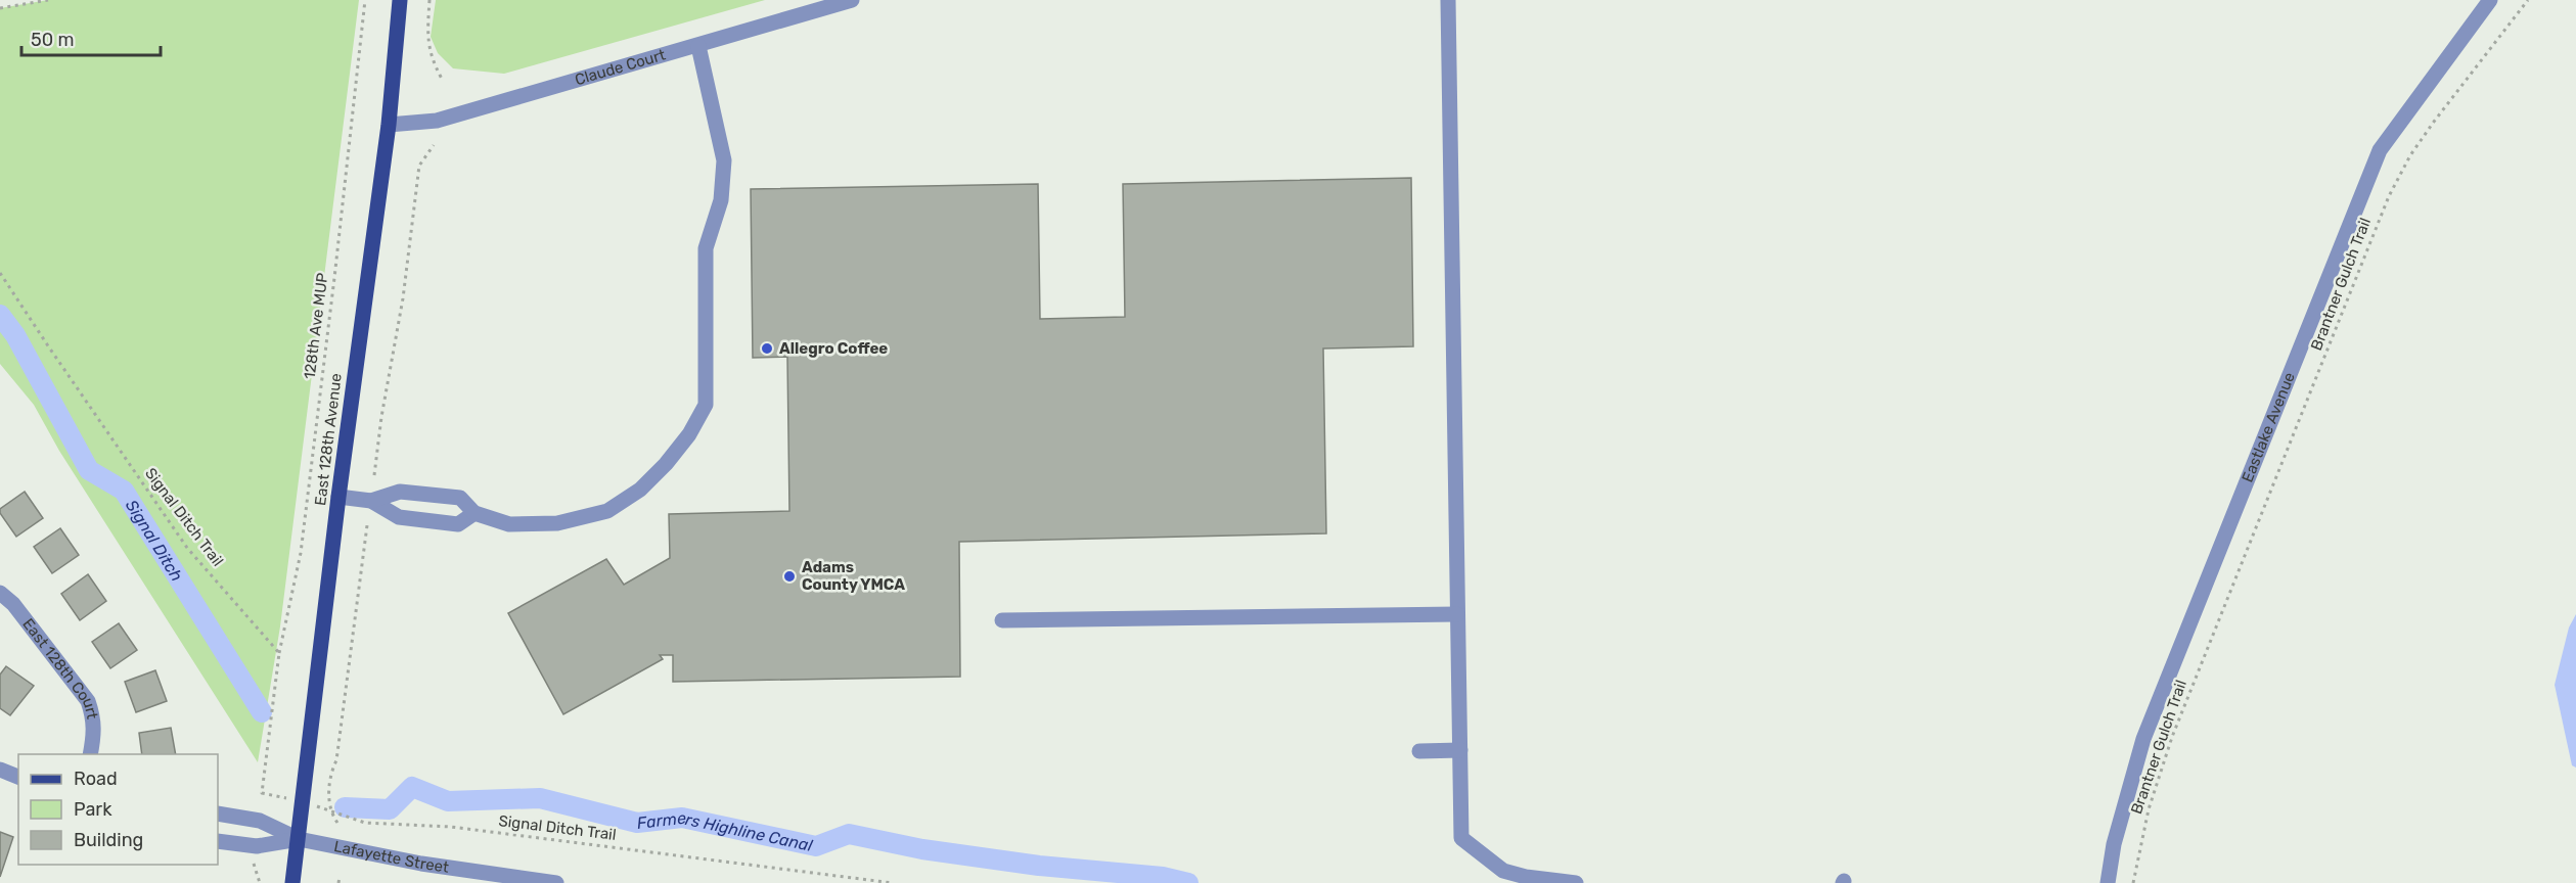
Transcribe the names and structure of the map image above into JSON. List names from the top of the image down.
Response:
{
  "streets": {
    "main road": ["East 128th Avenue"],
    "street": [
      "Claude Court",
      "Eastlake Avenue",
      "East 128th Court",
      "Lafayette Street"
    ],
    "path": ["Brantner Gulch Trail", "128th Ave MUP", "Signal Ditch Trail"]
  },
  "crossings": [
    ["Claude Court", "East 128th Avenue"],
    ["128th Ave MUP", "Signal Ditch Trail"],
    ["East 128th Avenue", "Lafayette Street"]
  ],
  "water": ["Signal Ditch", "Farmers Highline Canal"],
  "places": ["Allegro Coffee", "Adams County YMCA"],
  "legend": ["Road", "Park", "Building"],
  "scale_bar": "50 m"
}
